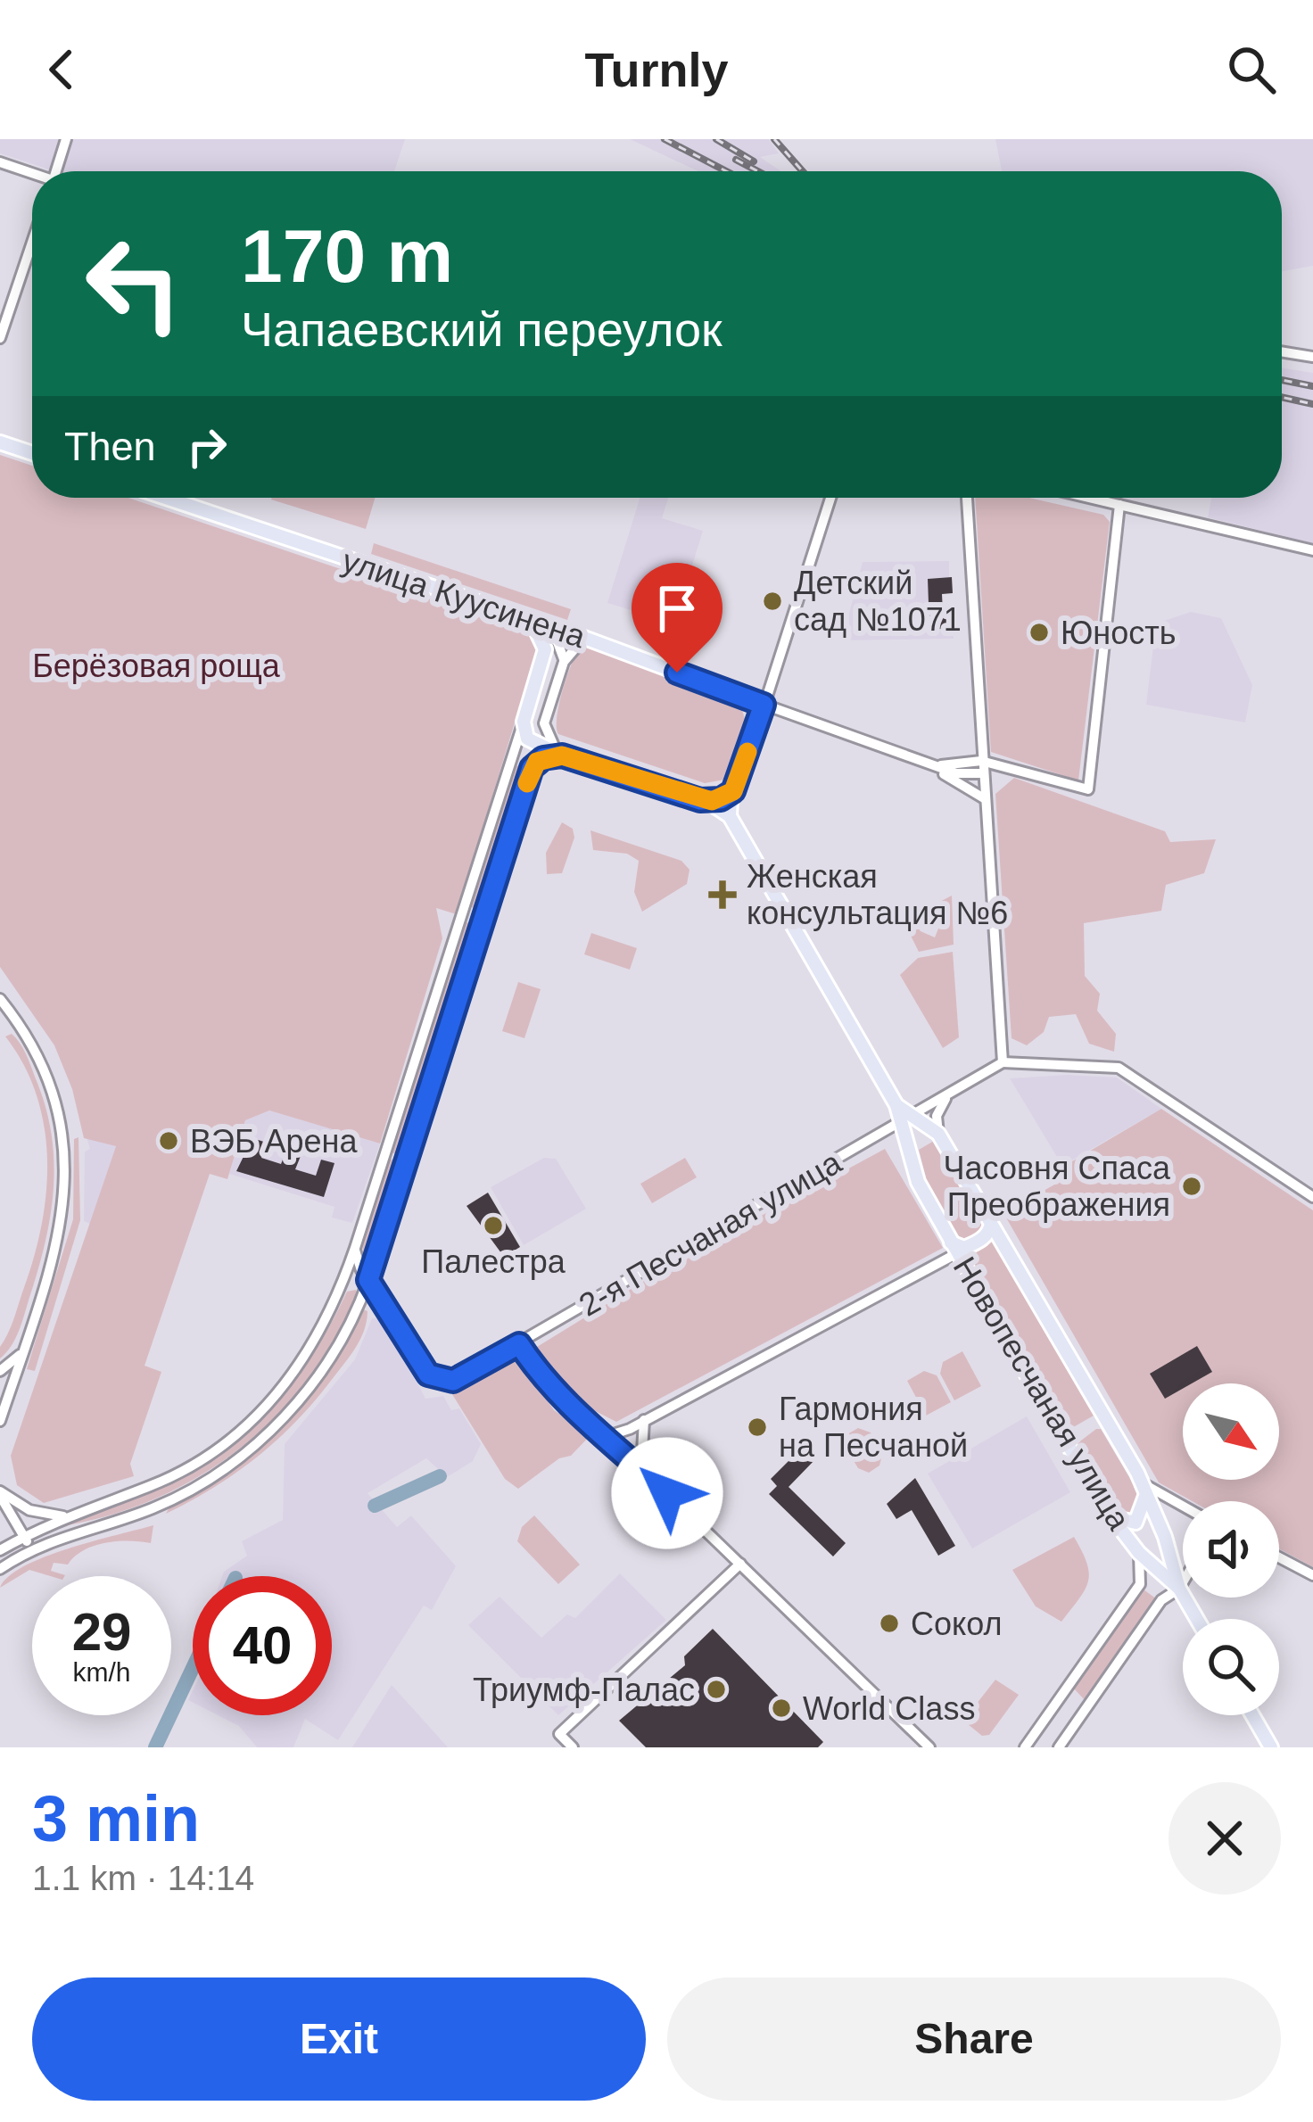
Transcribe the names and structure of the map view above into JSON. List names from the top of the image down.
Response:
{
  "streets": {
    "main road": ["улица Куусинена", "Новопесчаная улица"],
    "street": ["2-я Песчаная улица"]
  },
  "crossings": [
    ["2-я Песчаная улица", "Новопесчаная улица"]
  ],
  "parks": ["Берёзовая роща"],
  "places": {
    "other": [
      "Детский сад №1071",
      "Юность",
      "ВЭБ Арена",
      "Часовня Спаса Преображения",
      "Палестра",
      "Гармония на Песчаной",
      "Сокол",
      "Триумф-Палас",
      "World Class"
    ],
    "health": ["Женская консультация №6"]
  },
  "north": "bottom right",
  "page": {
    "header": "Turnly",
    "turn": ["170 m", "Чапаевский переулок"],
    "then": "Then",
    "speed": "29 km/h",
    "limit": "40",
    "heading": ["3 min", "1.1 km · 14:14"],
    "buttons": ["Exit", "Share"]
  }
}
